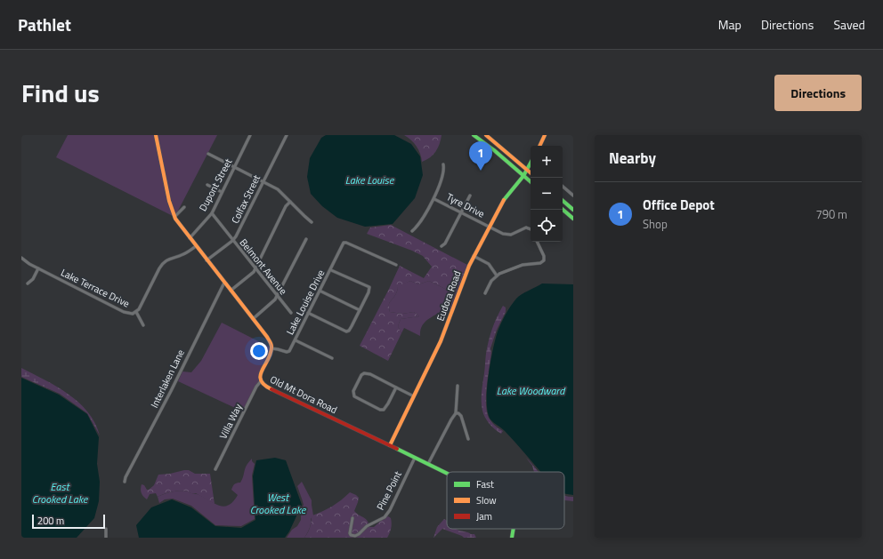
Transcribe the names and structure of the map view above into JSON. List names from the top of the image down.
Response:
{
  "streets": {
    "street": [
      "Dupont Street",
      "Colfax Street",
      "Tyre Drive",
      "Belmont Avenue",
      "Lake Terrace Drive",
      "Eudora Road",
      "Lake Louise Drive",
      "Interlaken Lane",
      "Old Mt Dora Road",
      "Villa Way",
      "Pine Point"
    ]
  },
  "crossings": [
    ["Dupont Street", "Belmont Avenue"],
    ["Colfax Street", "Belmont Avenue"],
    ["Tyre Drive", "Eudora Road"],
    ["Eudora Road", "Old Mt Dora Road"],
    ["Lake Louise Drive", "Old Mt Dora Road"],
    ["Old Mt Dora Road", "Villa Way"],
    ["Old Mt Dora Road", "Pine Point"]
  ],
  "water": [
    "Lake Louise",
    "Lake Woodward",
    "East Crooked Lake",
    "West Crooked Lake"
  ],
  "legend": ["Fast", "Slow", "Jam"],
  "scale_bar": "200 m",
  "page": {
    "header": "Pathlet",
    "nav": ["Map", "Directions", "Saved"],
    "title": "Find us",
    "buttons": "Directions",
    "heading": "Nearby",
    "pins": "1",
    "map_buttons": ["+", "−"],
    "list": [
      {
        "mark": "1",
        "name": "Office Depot",
        "note": "Shop",
        "value": "790 m"
      }
    ],
    "scale": "200 m"
  }
}
